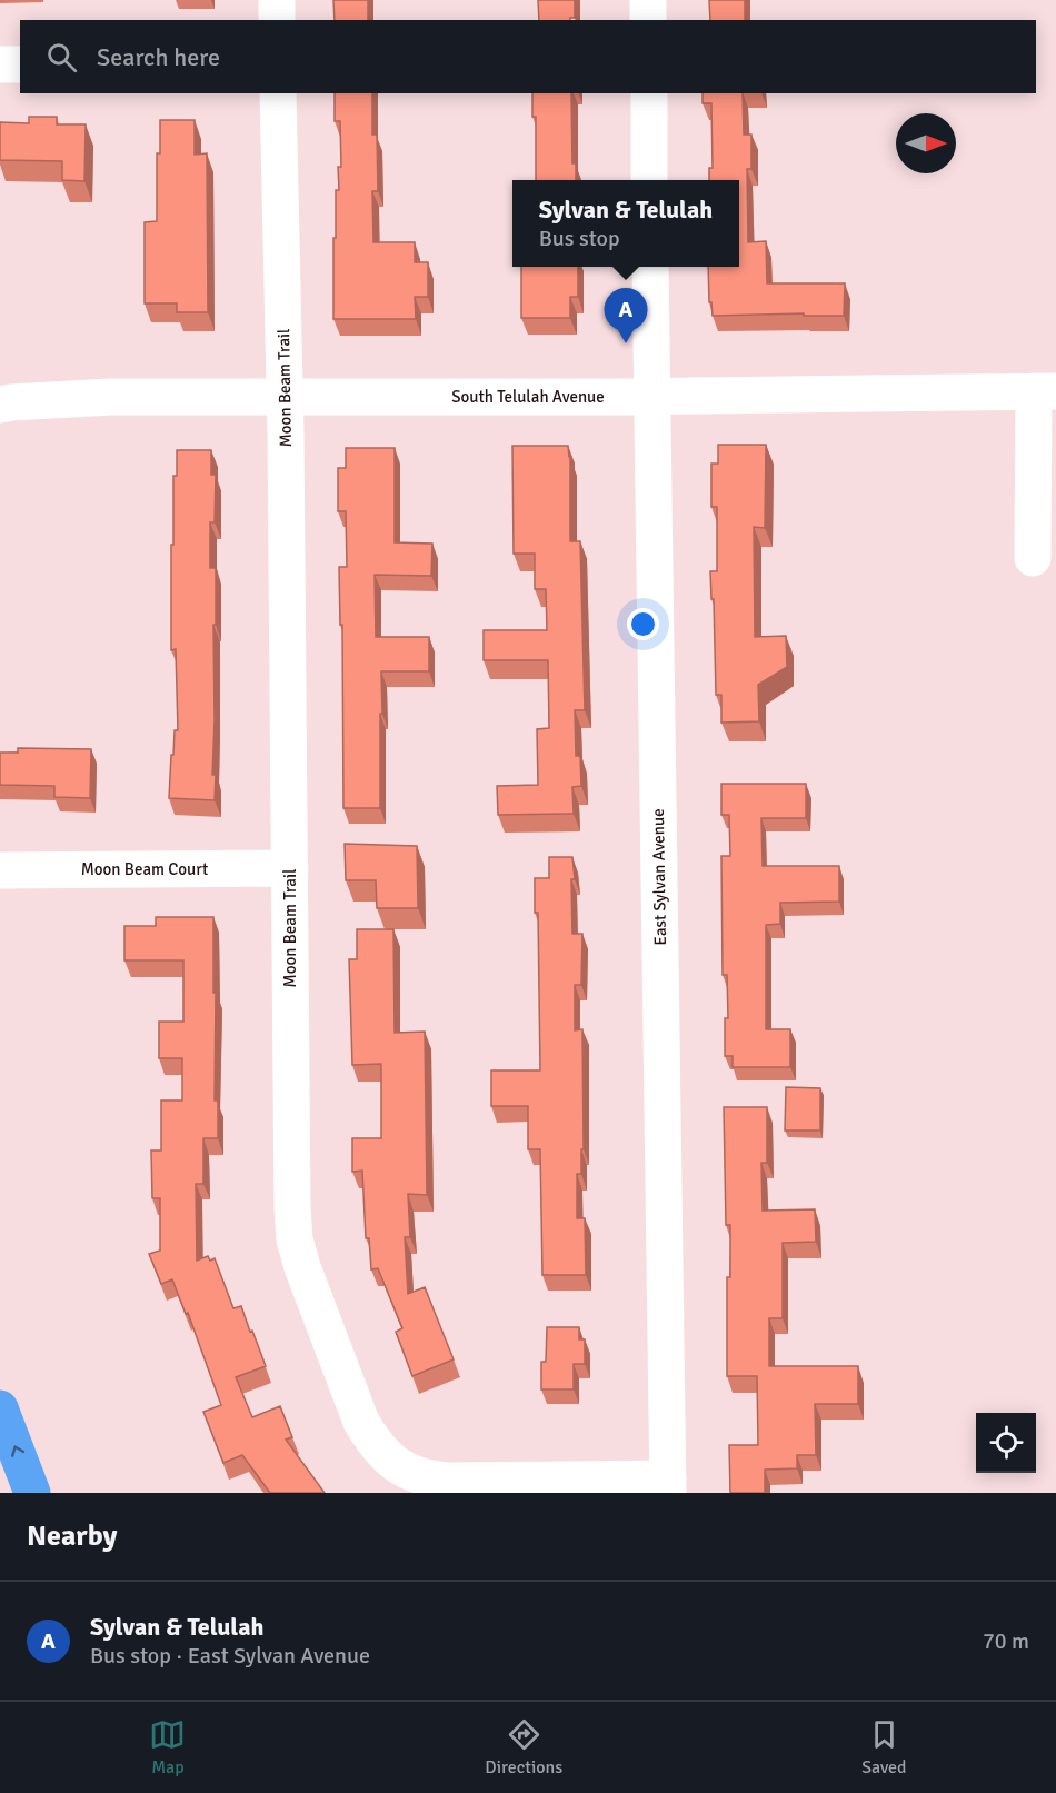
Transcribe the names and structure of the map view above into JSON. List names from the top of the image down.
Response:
{
  "streets": {
    "street": [
      "Moon Beam Trail",
      "South Telulah Avenue",
      "Moon Beam Court",
      "East Sylvan Avenue"
    ]
  },
  "crossings": [
    ["Moon Beam Trail", "South Telulah Avenue"],
    ["Moon Beam Trail", "Moon Beam Court"],
    ["Moon Beam Trail", "East Sylvan Avenue"],
    ["South Telulah Avenue", "East Sylvan Avenue"]
  ],
  "north": "right",
  "page": {
    "search": "Search here",
    "popup": ["Sylvan & Telulah", "Bus stop"],
    "pins": "A",
    "heading": "Nearby",
    "list": [
      {
        "mark": "A",
        "name": "Sylvan & Telulah",
        "note": "Bus stop · East Sylvan Avenue",
        "value": "70 m"
      }
    ],
    "nav": ["Map", "Directions", "Saved"]
  }
}
